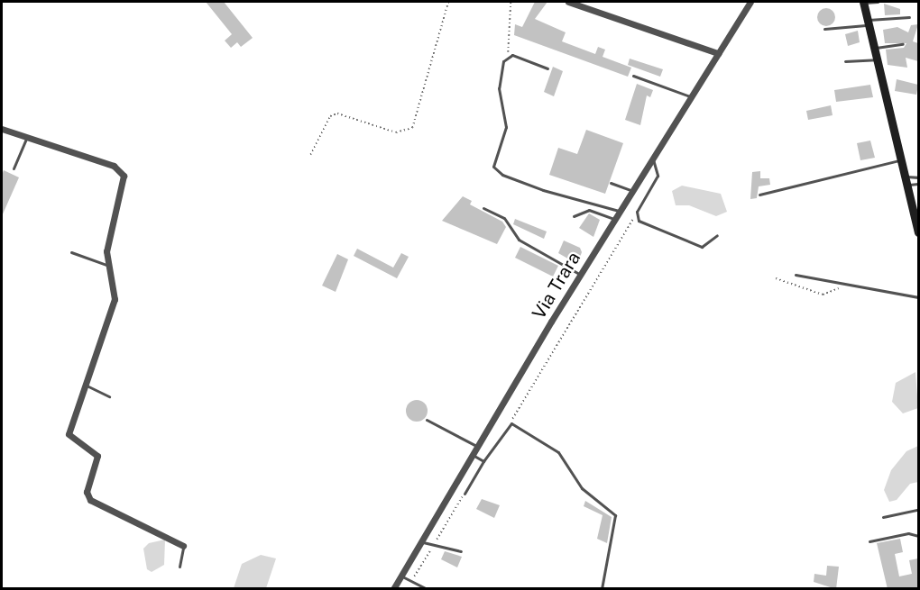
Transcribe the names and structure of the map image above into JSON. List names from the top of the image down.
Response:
{
  "streets": {
    "street": ["Via Trara"]
  }
}
